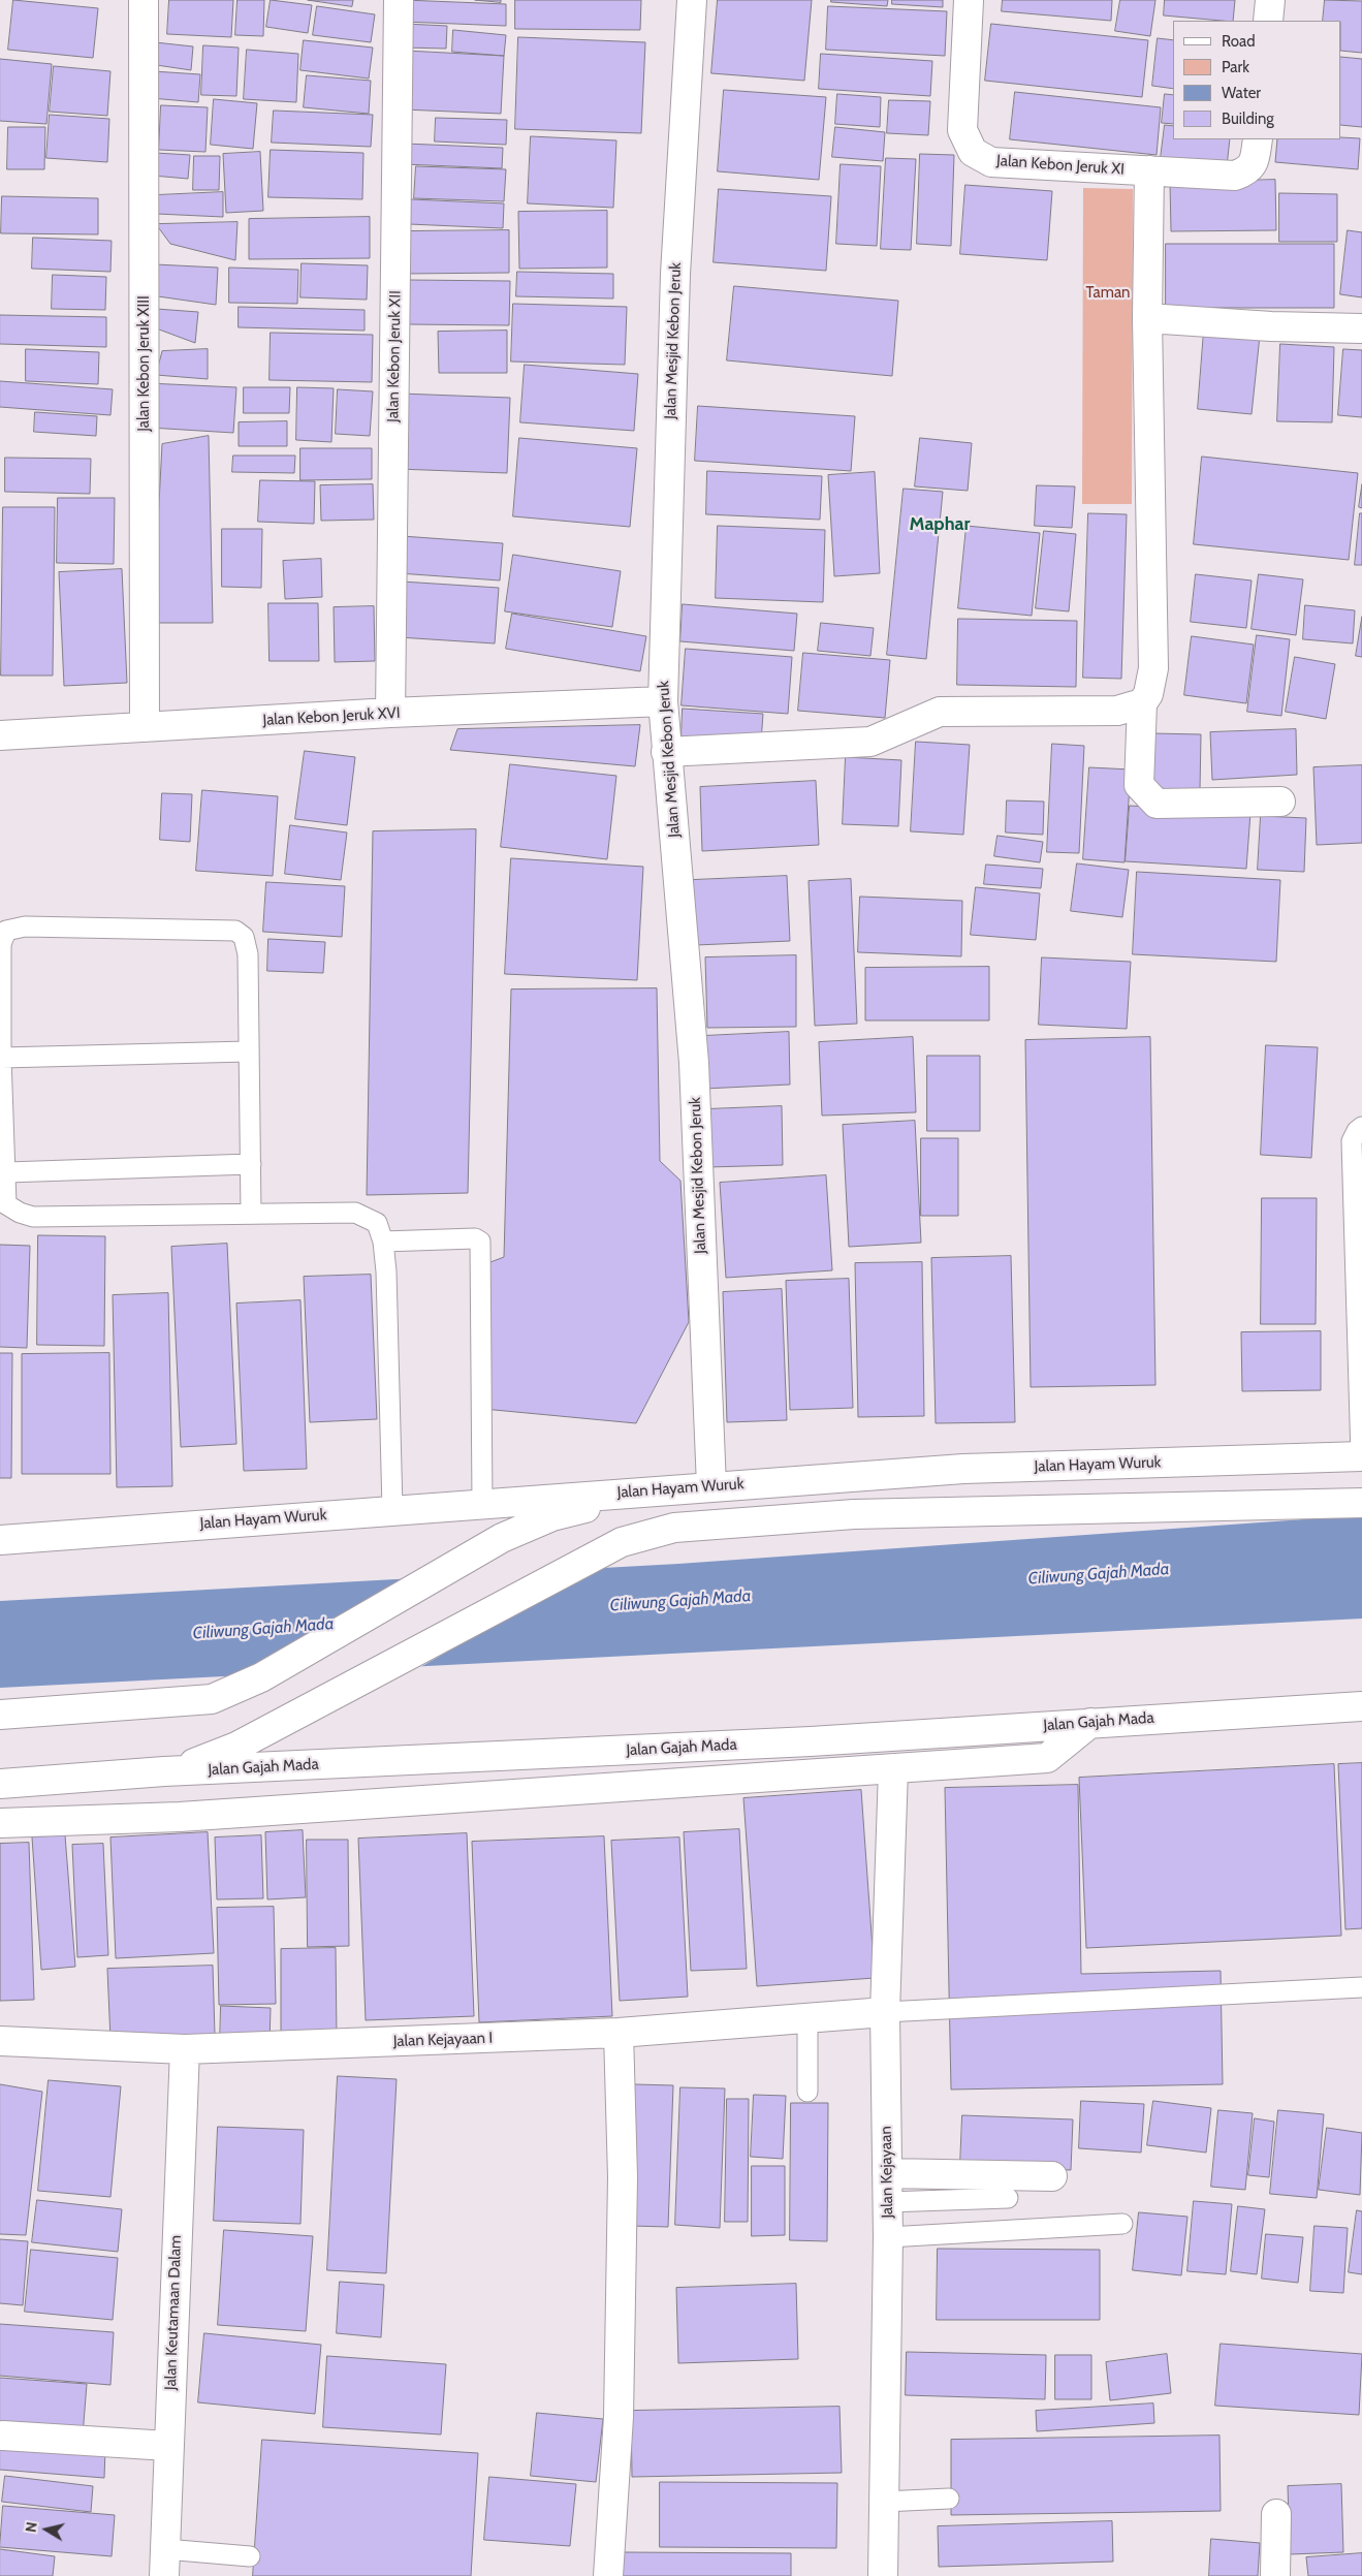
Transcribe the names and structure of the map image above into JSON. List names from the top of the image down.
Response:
{
  "streets": {
    "street": [
      "Jalan Kebon Jeruk XI",
      "Jalan Mesjid Kebon Jeruk",
      "Jalan Kebon Jeruk XII",
      "Jalan Kebon Jeruk XIII",
      "Jalan Kebon Jeruk XVI",
      "Jalan Hayam Wuruk",
      "Jalan Gajah Mada",
      "Jalan Kejayaan I",
      "Jalan Kejayaan",
      "Jalan Keutamaan Dalam"
    ]
  },
  "crossings": [
    ["Jalan Mesjid Kebon Jeruk", "Jalan Kebon Jeruk XVI"],
    ["Jalan Mesjid Kebon Jeruk", "Jalan Hayam Wuruk"],
    ["Jalan Kebon Jeruk XII", "Jalan Kebon Jeruk XVI"],
    ["Jalan Kebon Jeruk XIII", "Jalan Kebon Jeruk XVI"],
    ["Jalan Kejayaan I", "Jalan Kejayaan"],
    ["Jalan Kejayaan I", "Jalan Keutamaan Dalam"]
  ],
  "districts": ["Maphar"],
  "water": ["Ciliwung Gajah Mada"],
  "parks": ["Taman"],
  "legend": [
    "Road",
    "Park",
    "Water",
    "Building"
  ],
  "north": "left"
}
